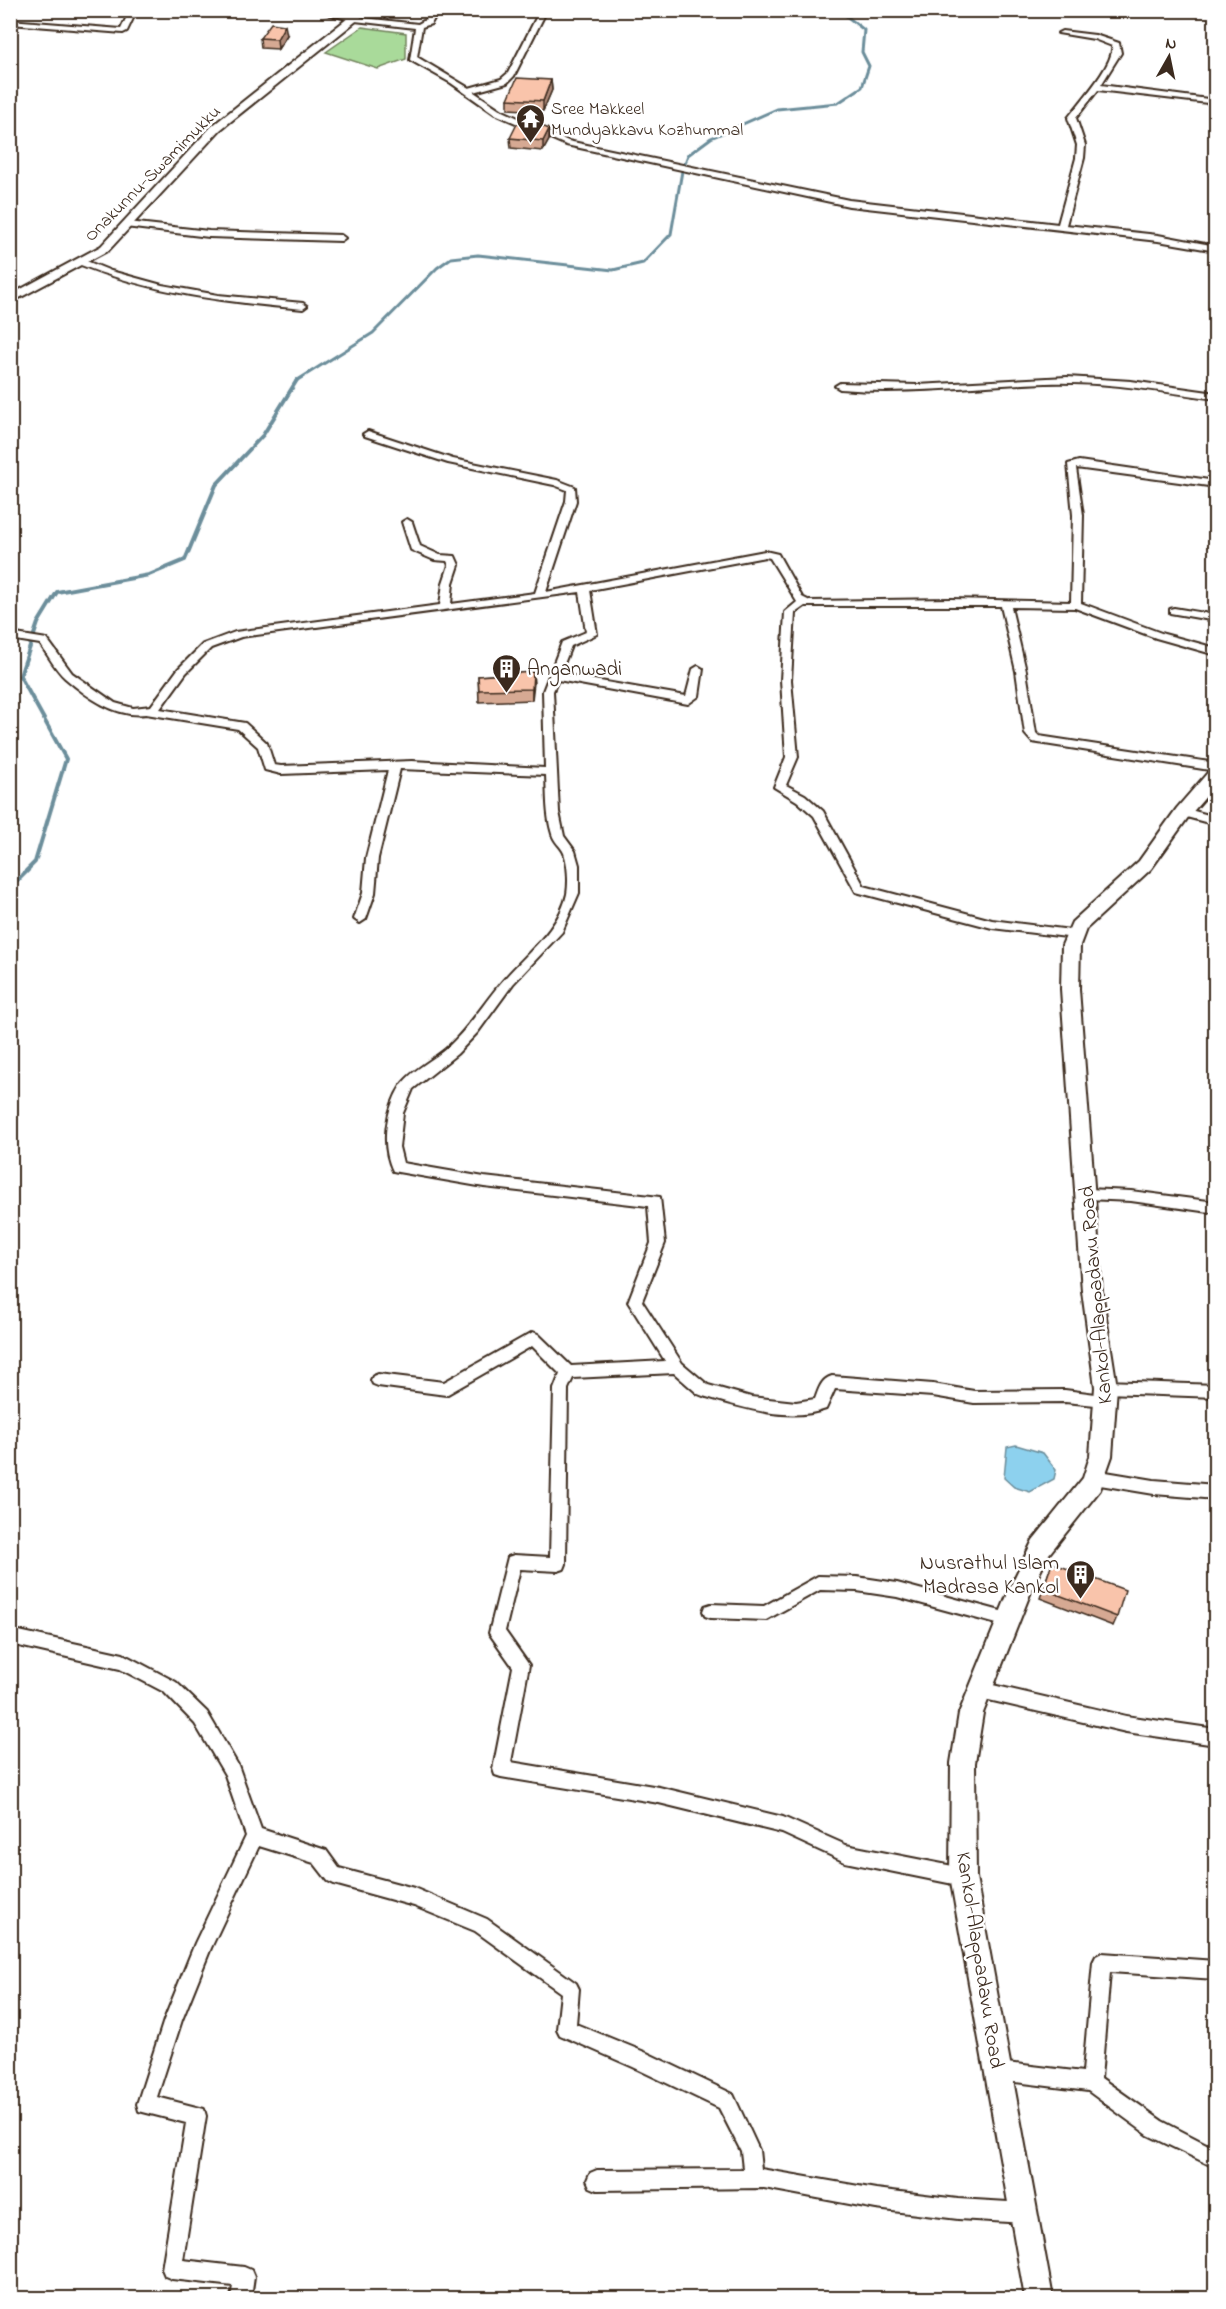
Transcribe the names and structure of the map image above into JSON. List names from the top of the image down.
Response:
{
  "streets": {
    "main road": ["Kankol-Alappadavu Road"],
    "street": ["Onakunnu-Swamimukku"]
  },
  "places": {
    "temple": ["Sree Makkeel Mundyakkavu Kozhummal"],
    "building": ["Anganwadi", "Nusrathul Islam Madrasa Kankol"]
  },
  "north": "top"
}
